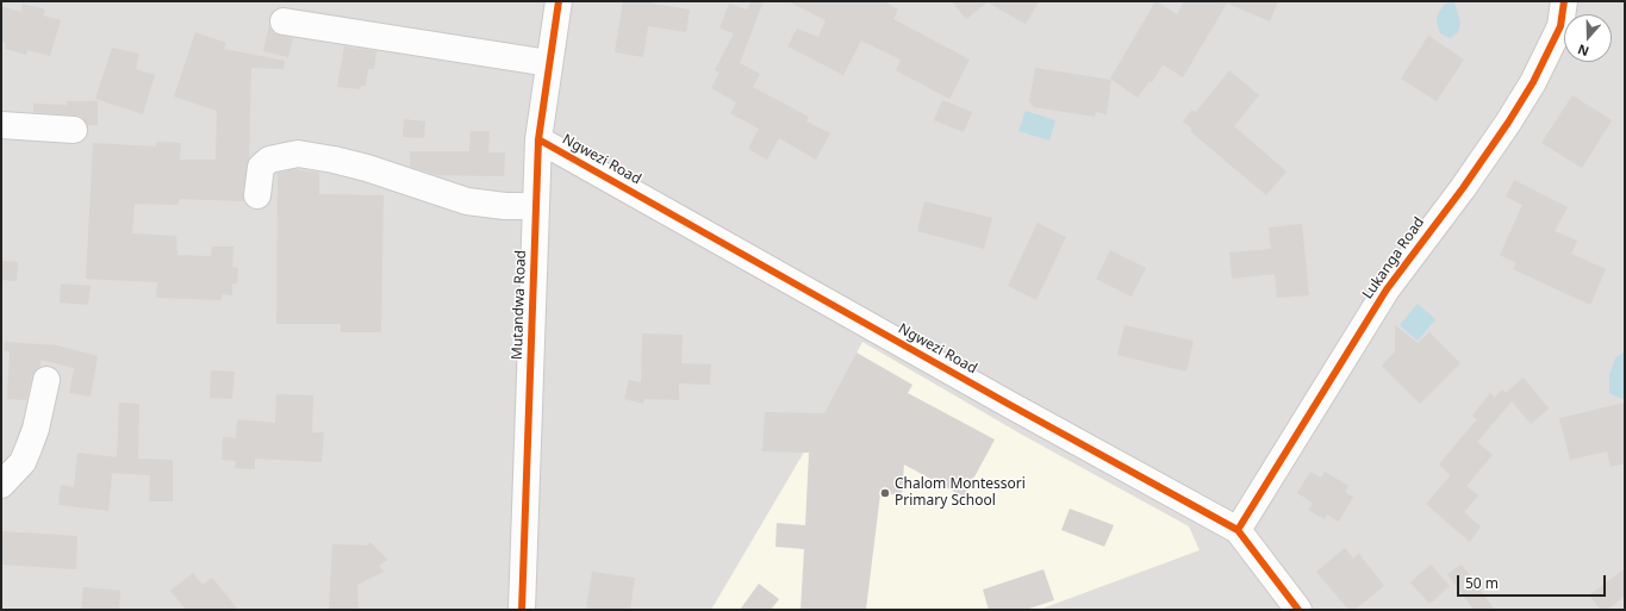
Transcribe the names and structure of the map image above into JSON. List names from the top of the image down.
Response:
{
  "streets": {
    "street": ["Ngwezi Road", "Lukanga Road", "Mutandwa Road"]
  },
  "crossings": [
    ["Ngwezi Road", "Lukanga Road"],
    ["Ngwezi Road", "Mutandwa Road"]
  ],
  "places": ["Chalom Montessori Primary School"],
  "scale_bar": "50 m",
  "north": "bottom"
}
